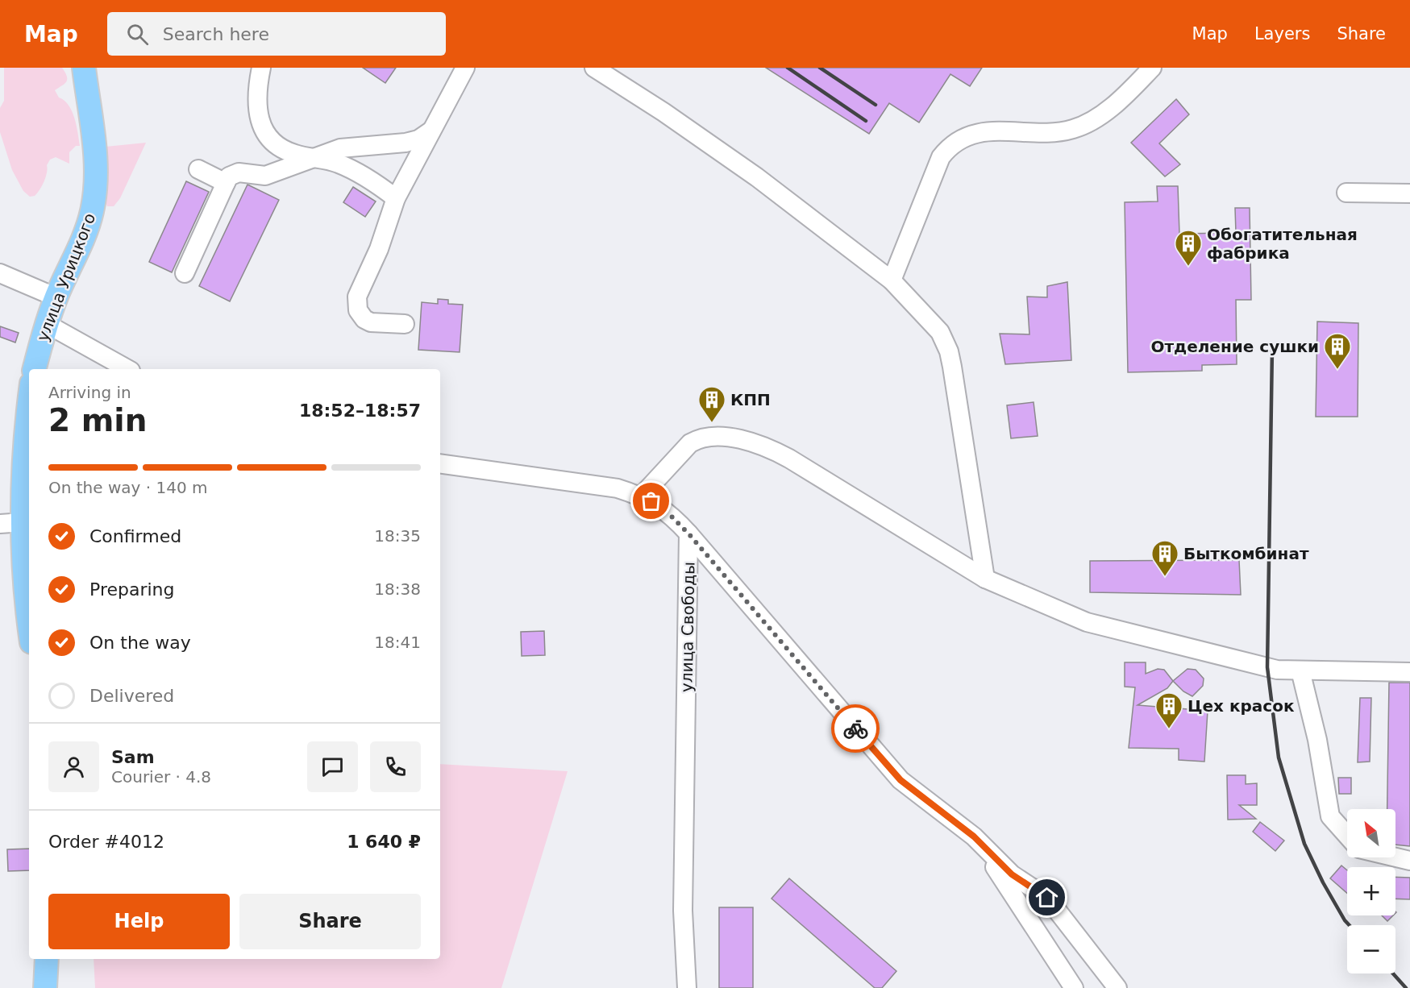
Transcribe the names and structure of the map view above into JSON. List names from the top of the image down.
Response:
{
  "streets": {
    "main road": ["улица Урицкого"],
    "street": ["улица Свободы"]
  },
  "places": {
    "building": [
      "Обогатительная фабрика",
      "Отделение сушки",
      "КПП",
      "Быткомбинат",
      "Цех красок"
    ]
  },
  "north": "top left",
  "page": {
    "header": "Map",
    "search": "Search here",
    "nav": ["Map", "Layers", "Share"],
    "heading": ["2 min", "Arriving in", "18:52–18:57"],
    "panel": [
      "Sam",
      "Courier · 4.8",
      "Order #4012",
      "1 640 ₽"
    ],
    "bar": "On the way · 140 m",
    "list": [
      ["Confirmed", "18:35"],
      ["Preparing", "18:38"],
      ["On the way", "18:41"],
      "Delivered"
    ],
    "map_buttons": ["+", "−"],
    "buttons": ["Help", "Share"]
  }
}
